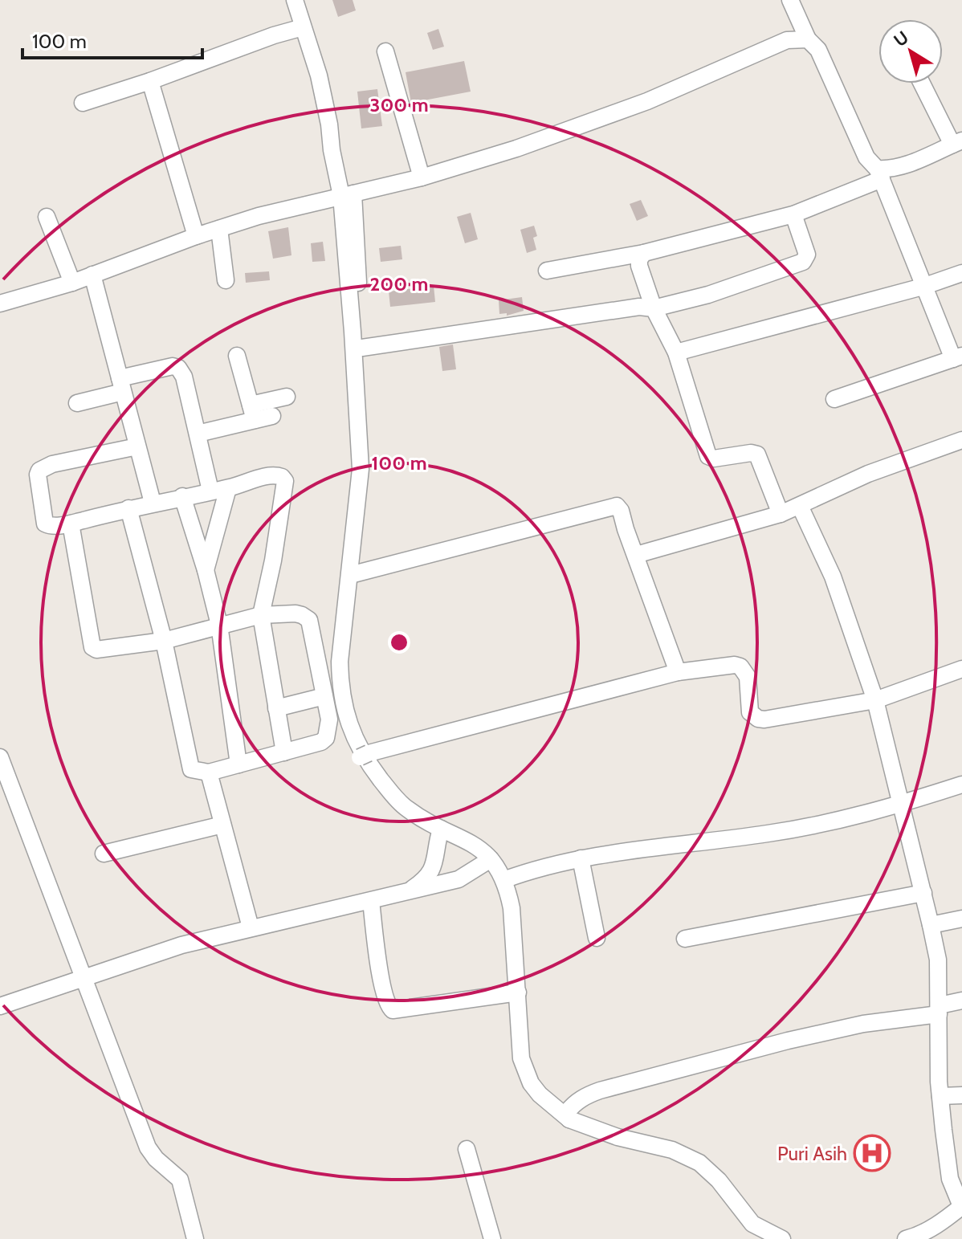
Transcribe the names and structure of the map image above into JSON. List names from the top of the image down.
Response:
{
  "places": {
    "hospital": ["Puri Asih"]
  },
  "scale_bar": "100 m",
  "north": "top left",
  "rings": ["300 m", "200 m", "100 m"]
}
